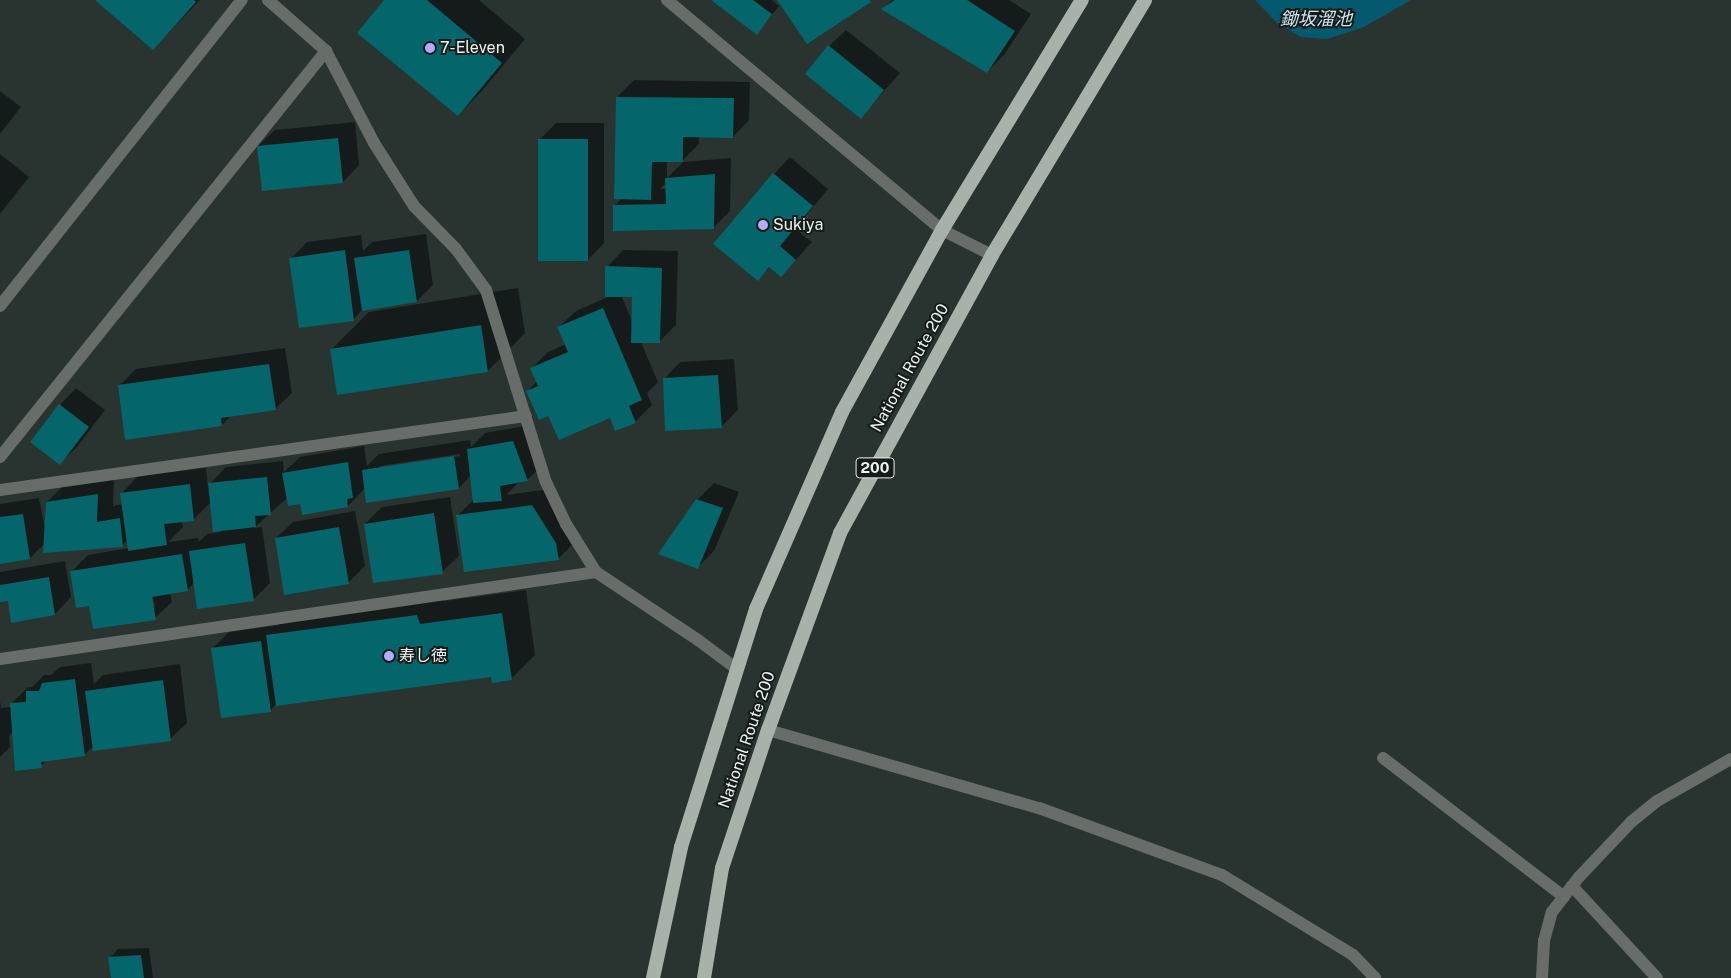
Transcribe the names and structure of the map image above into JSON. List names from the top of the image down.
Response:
{
  "streets": {
    "highway": ["National Route 200", "200"]
  },
  "water": ["鋤坂溜池"],
  "places": ["7-Eleven", "Sukiya", "寿し徳"]
}
